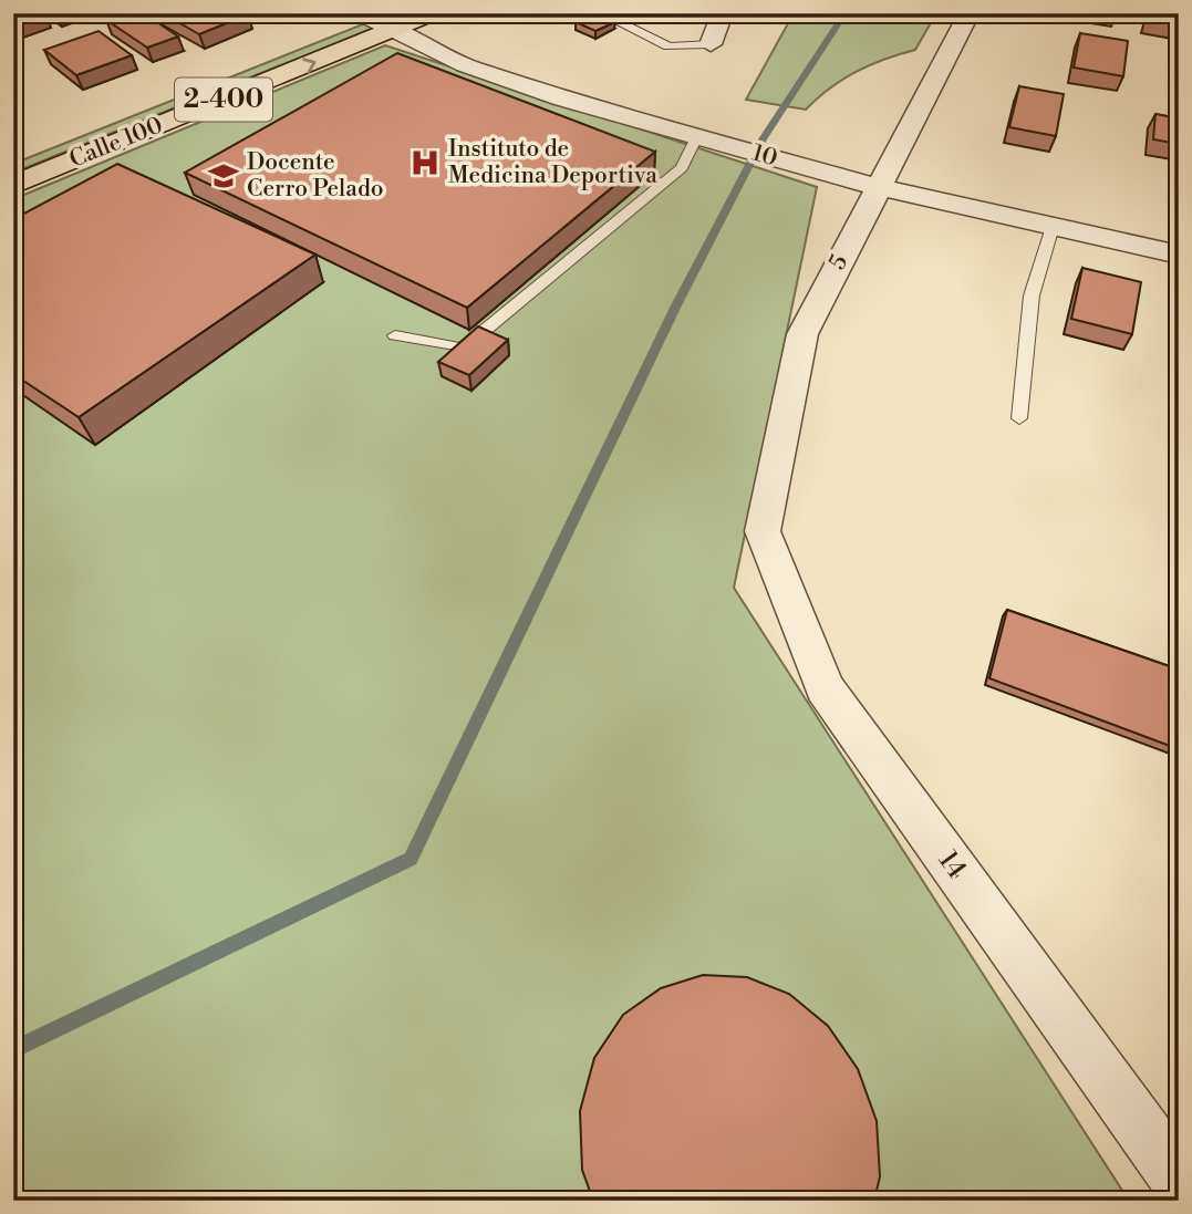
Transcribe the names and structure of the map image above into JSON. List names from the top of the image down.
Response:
{
  "streets": {
    "highway": ["2-400", "Calle 100"],
    "street": ["10", "5", "14"]
  },
  "crossings": [
    ["2-400", "10"],
    ["Calle 100", "10"],
    ["10", "5"],
    ["5", "14"]
  ],
  "places": {
    "hospital": ["Instituto de Medicina Deportiva"],
    "school or university": ["Docente Cerro Pelado"]
  }
}
